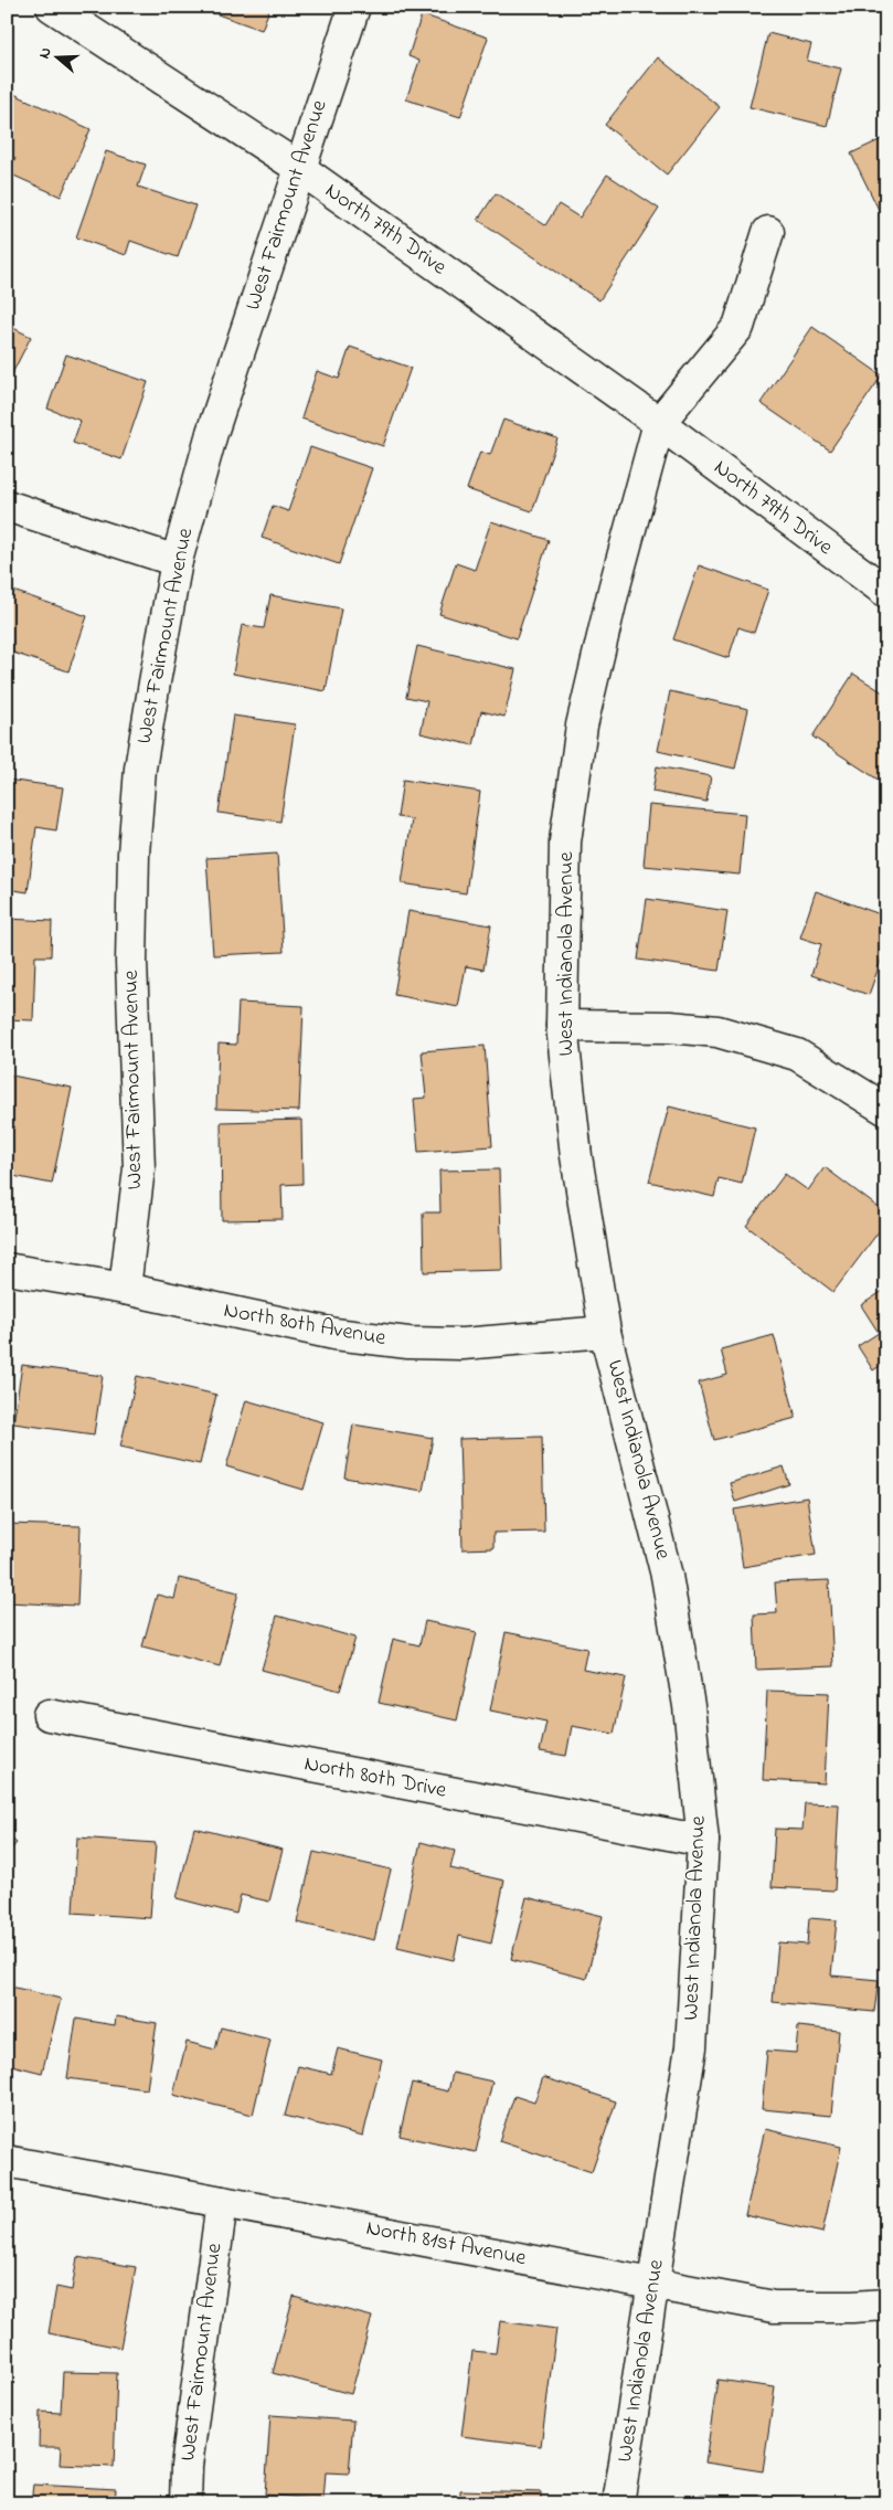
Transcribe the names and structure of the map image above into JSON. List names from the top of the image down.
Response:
{
  "streets": {
    "street": [
      "West Fairmount Avenue",
      "North 79th Drive",
      "West Indianola Avenue",
      "North 80th Avenue",
      "North 80th Drive",
      "North 81st Avenue"
    ]
  },
  "crossings": [
    ["West Fairmount Avenue", "North 79th Drive"],
    ["West Fairmount Avenue", "North 80th Avenue"],
    ["West Fairmount Avenue", "North 81st Avenue"],
    ["North 79th Drive", "West Indianola Avenue"],
    ["West Indianola Avenue", "North 80th Avenue"],
    ["West Indianola Avenue", "North 80th Drive"],
    ["West Indianola Avenue", "North 81st Avenue"]
  ],
  "north": "left"
}
